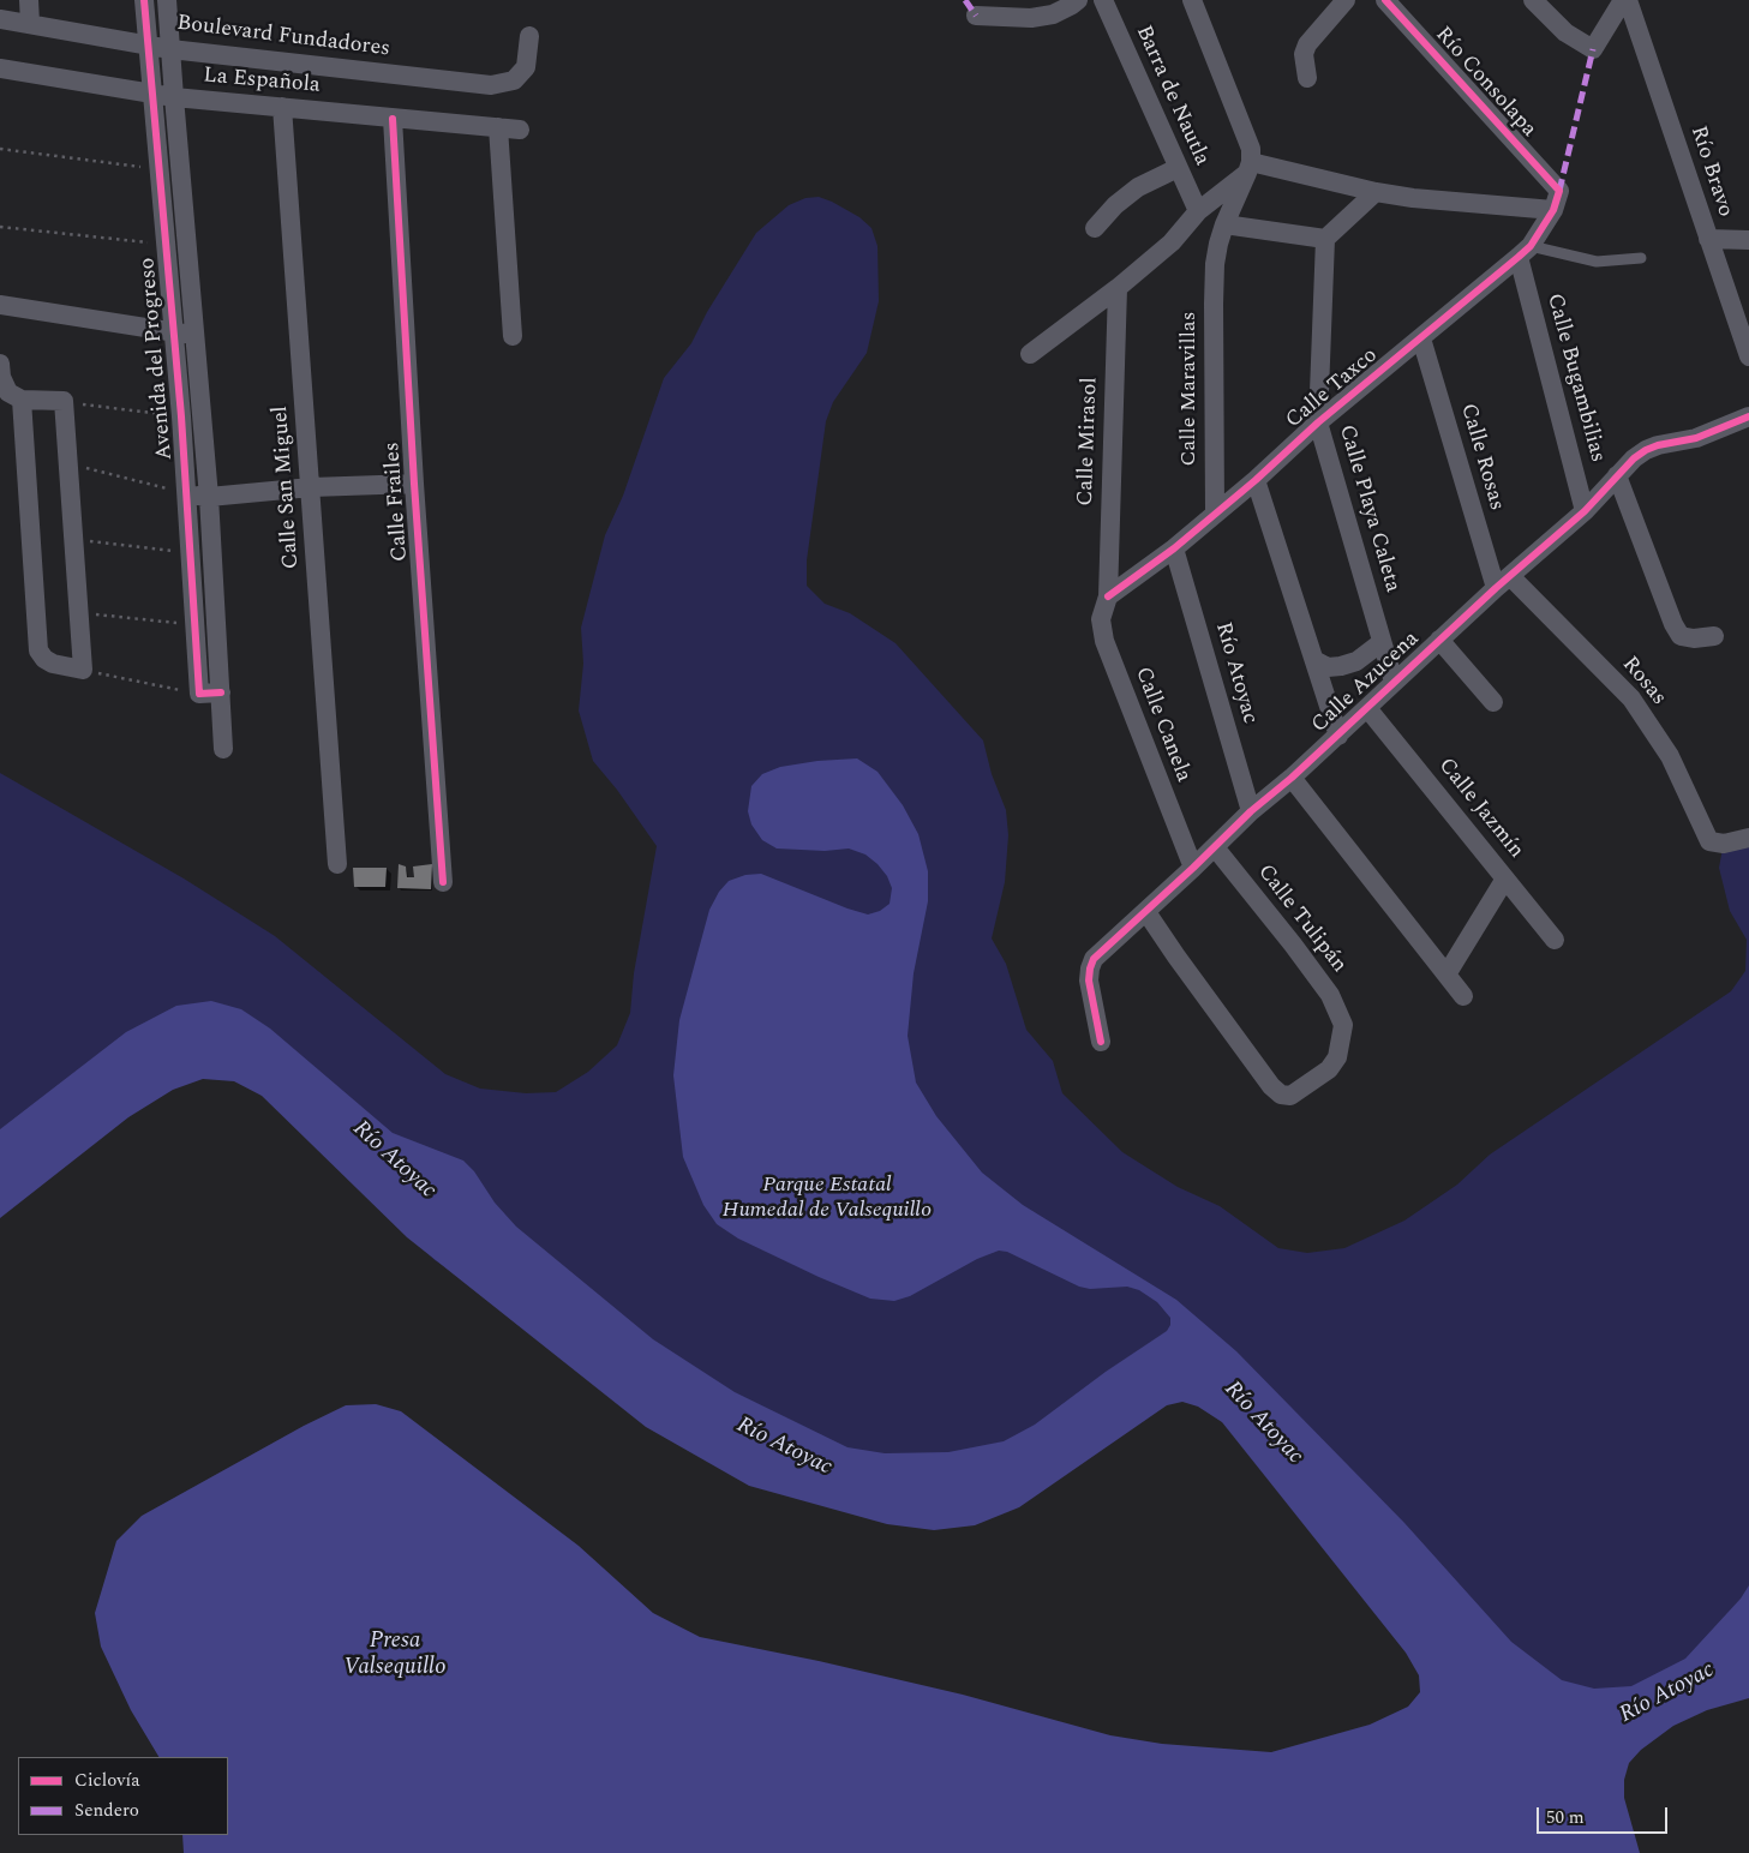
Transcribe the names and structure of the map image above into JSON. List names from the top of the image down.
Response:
{
  "streets": {
    "street": [
      "Boulevard Fundadores",
      "La Española",
      "Río Consolapa",
      "Barra de Nautla",
      "Río Bravo",
      "Avenida del Progreso",
      "Calle Bugambilias",
      "Calle Maravillas",
      "Calle Taxco",
      "Calle Mirasol",
      "Calle Rosas",
      "Calle San Miguel",
      "Calle Frailes",
      "Calle Playa Caleta",
      "Río Atoyac",
      "Rosas",
      "Calle Azucena",
      "Calle Canela",
      "Calle Jazmín",
      "Calle Tulipán"
    ]
  },
  "crossings": [
    ["Boulevard Fundadores", "Avenida del Progreso"],
    ["La Española", "Avenida del Progreso"],
    ["La Española", "Calle San Miguel"],
    ["La Española", "Calle Frailes"],
    ["Río Consolapa", "Calle Taxco"],
    ["Calle Bugambilias", "Calle Taxco"],
    ["Calle Bugambilias", "Calle Azucena"],
    ["Calle Maravillas", "Calle Taxco"],
    ["Calle Taxco", "Calle Mirasol"],
    ["Calle Taxco", "Calle Rosas"],
    ["Calle Taxco", "Calle Playa Caleta"],
    ["Calle Taxco", "Río Atoyac"],
    ["Calle Taxco", "Calle Canela"],
    ["Calle Mirasol", "Calle Canela"],
    ["Calle Rosas", "Calle Azucena"],
    ["Calle Playa Caleta", "Calle Azucena"],
    ["Río Atoyac", "Calle Azucena"],
    ["Rosas", "Calle Azucena"],
    ["Calle Azucena", "Calle Canela"],
    ["Calle Azucena", "Calle Jazmín"],
    ["Calle Azucena", "Calle Tulipán"]
  ],
  "water": ["Río Atoyac", "Presa Valsequillo"],
  "parks": ["Parque Estatal Humedal de Valsequillo"],
  "legend": ["Ciclovía", "Sendero"],
  "scale_bar": "50 m"
}
